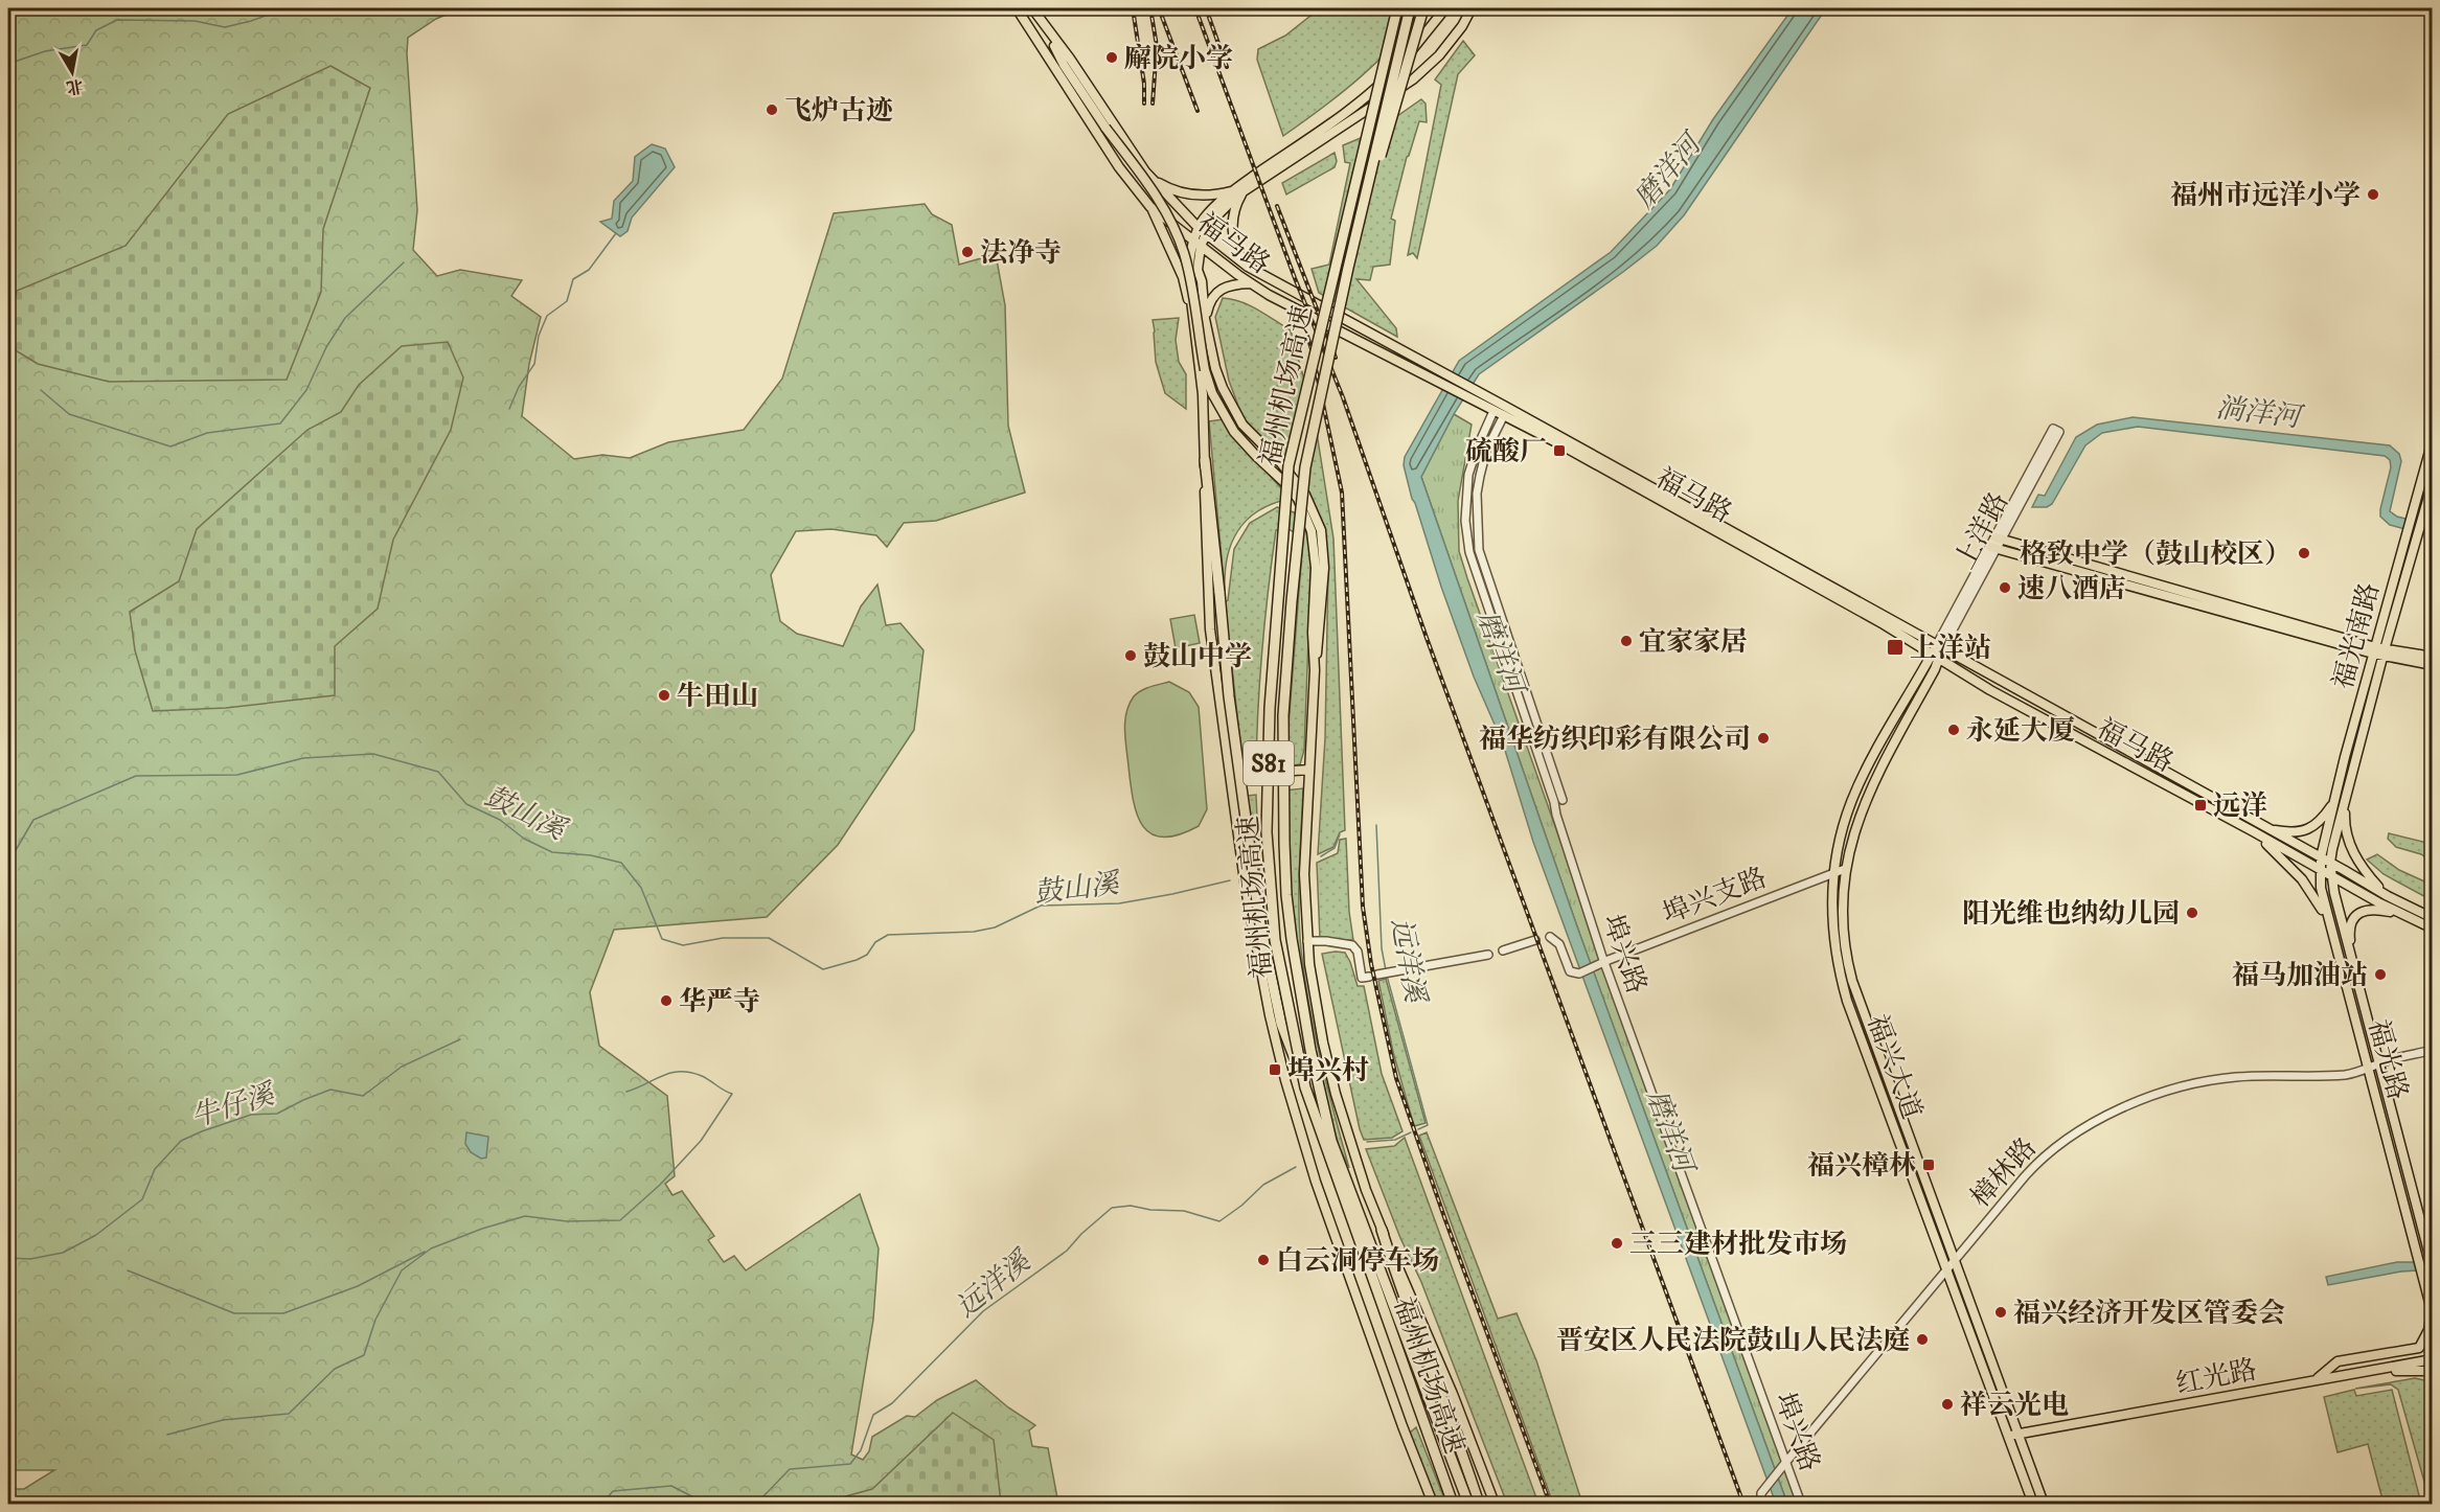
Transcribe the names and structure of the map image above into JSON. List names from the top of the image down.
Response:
{
  "streets": {
    "highway": ["福州机场高速", "S81"],
    "main road": [
      "福马路",
      "福光南路",
      "福光路",
      "福兴大道",
      "红光路"
    ],
    "street": [
      "上洋路",
      "埠兴支路",
      "埠兴路",
      "樟林路"
    ]
  },
  "crossings": [
    ["福马路", "上洋路"],
    ["福马路", "埠兴路"],
    ["福马路", "福光路"],
    ["福马路", "福兴大道"],
    ["上洋路", "福兴大道"],
    ["福光南路", "福光路"],
    ["埠兴支路", "埠兴路"],
    ["埠兴支路", "福兴大道"],
    ["埠兴路", "樟林路"],
    ["福光路", "樟林路"],
    ["福兴大道", "樟林路"],
    ["福兴大道", "红光路"]
  ],
  "water": [
    "磨洋河",
    "淌洋河",
    "鼓山溪",
    "远洋溪",
    "牛仔溪"
  ],
  "places": {
    "other": [
      "廨院小学",
      "飞炉古迹",
      "福州市远洋小学",
      "法净寺",
      "格致中学（鼓山校区）",
      "速八酒店",
      "宜家家居",
      "鼓山中学",
      "牛田山",
      "永延大厦",
      "福华纺织印彩有限公司",
      "阳光维也纳幼儿园",
      "福马加油站",
      "华严寺",
      "三三建材批发市场",
      "白云洞停车场",
      "福兴经济开发区管委会",
      "晋安区人民法院鼓山人民法庭",
      "祥云光电"
    ],
    "transit": [
      "硫酸厂",
      "上洋站",
      "远洋",
      "埠兴村",
      "福兴樟林"
    ]
  },
  "north": "bottom"
}
